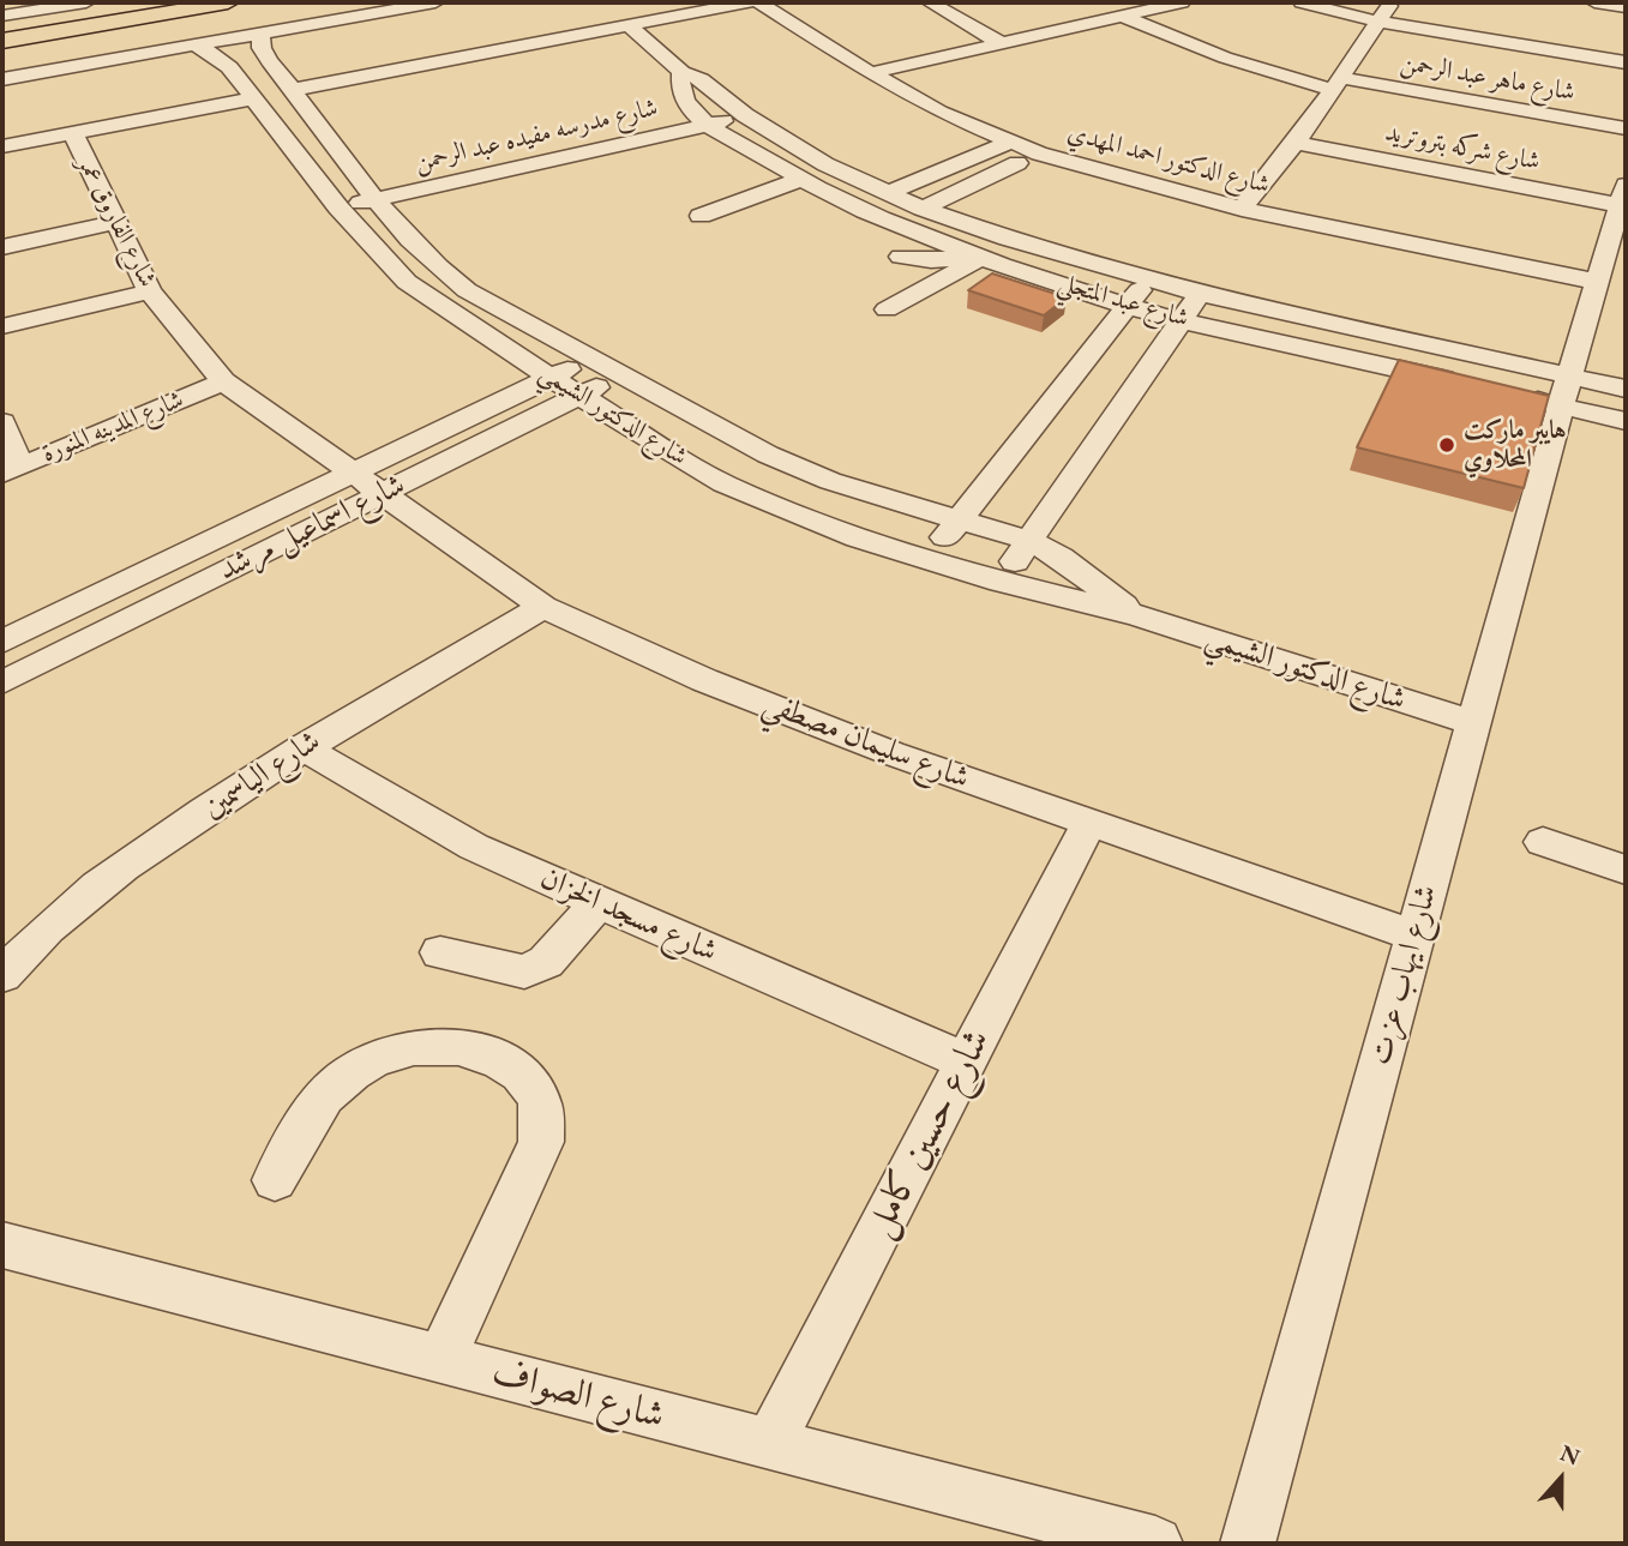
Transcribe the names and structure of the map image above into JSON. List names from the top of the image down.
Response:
{
  "streets": {
    "street": [
      "شارع ماهر عبد الرحمن",
      "شارع مدرسه مفيده عبد الرحمن",
      "شارع شركه بتروتريد",
      "شارع الدكتور احمد المهدي",
      "شارع الفاروق عمر",
      "شارع عبد المتجلي",
      "شارع الدكتور الشيمي",
      "شارع المدينه المنورة",
      "شارع اسماعيل مرشد",
      "شارع سليمان مصطفي",
      "شارع الياسمين",
      "شارع مسجد الخزان",
      "شارع ايهاب عزت",
      "شارع حسين كامل",
      "شارع الصواف"
    ]
  },
  "crossings": [
    ["شارع مدرسه مفيده عبد الرحمن", "شارع عبد المتجلي"],
    ["شارع مدرسه مفيده عبد الرحمن", "شارع الدكتور الشيمي"],
    ["شارع شركه بتروتريد", "شارع ايهاب عزت"],
    ["شارع الدكتور احمد المهدي", "شارع ايهاب عزت"],
    ["شارع الفاروق عمر", "شارع المدينه المنورة"],
    ["شارع الفاروق عمر", "شارع اسماعيل مرشد"],
    ["شارع الفاروق عمر", "شارع سليمان مصطفي"],
    ["شارع عبد المتجلي", "شارع ايهاب عزت"],
    ["شارع الدكتور الشيمي", "شارع اسماعيل مرشد"],
    ["شارع الدكتور الشيمي", "شارع ايهاب عزت"],
    ["شارع اسماعيل مرشد", "شارع سليمان مصطفي"],
    ["شارع سليمان مصطفي", "شارع الياسمين"],
    ["شارع سليمان مصطفي", "شارع ايهاب عزت"],
    ["شارع سليمان مصطفي", "شارع حسين كامل"],
    ["شارع الياسمين", "شارع مسجد الخزان"],
    ["شارع مسجد الخزان", "شارع حسين كامل"],
    ["شارع حسين كامل", "شارع الصواف"]
  ],
  "places": ["هايبر ماركت المحلاوي"],
  "north": "top"
}
